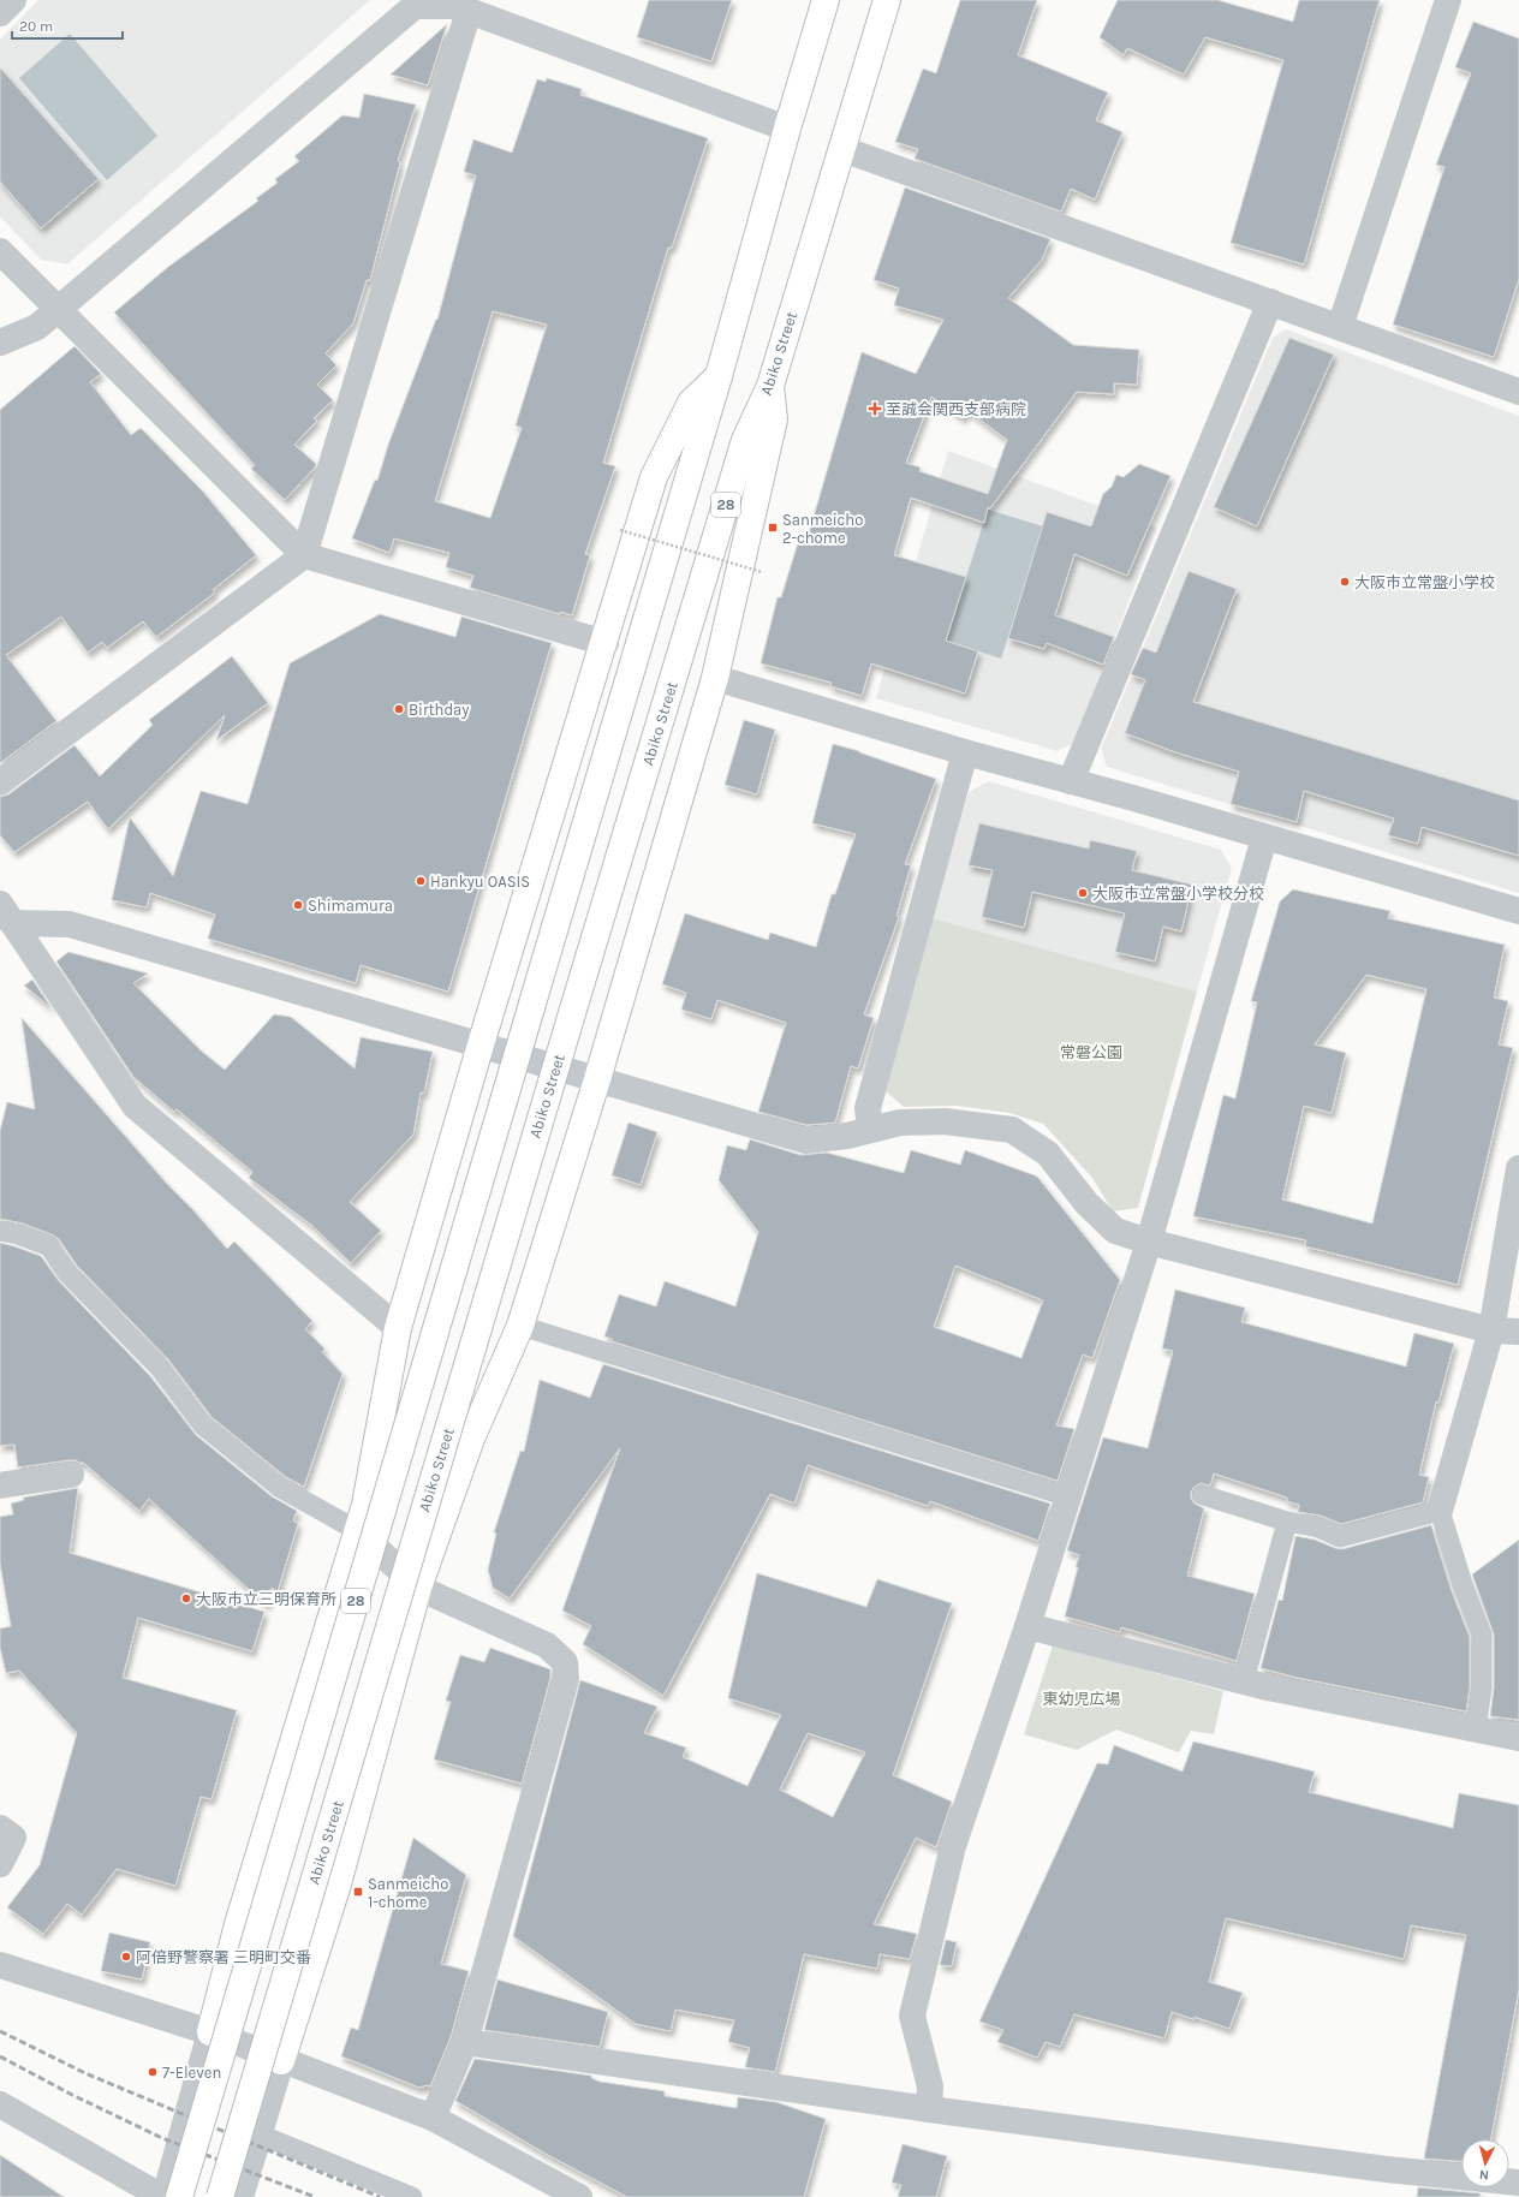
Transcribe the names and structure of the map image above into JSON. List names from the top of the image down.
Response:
{
  "streets": {
    "main road": ["Abiko Street", "28"]
  },
  "parks": ["常磐公園", "東幼児広場"],
  "places": {
    "health": ["至誠会関西支部病院"],
    "transit": ["Sanmeicho 2-chome", "Sanmeicho 1-chome"],
    "other": [
      "大阪市立常盤小学校",
      "Birthday",
      "Hankyu OASIS",
      "大阪市立常盤小学校分校",
      "Shimamura",
      "大阪市立三明保育所",
      "阿倍野警察署 三明町交番",
      "7-Eleven"
    ]
  },
  "scale_bar": "20 m",
  "north": "bottom"
}
